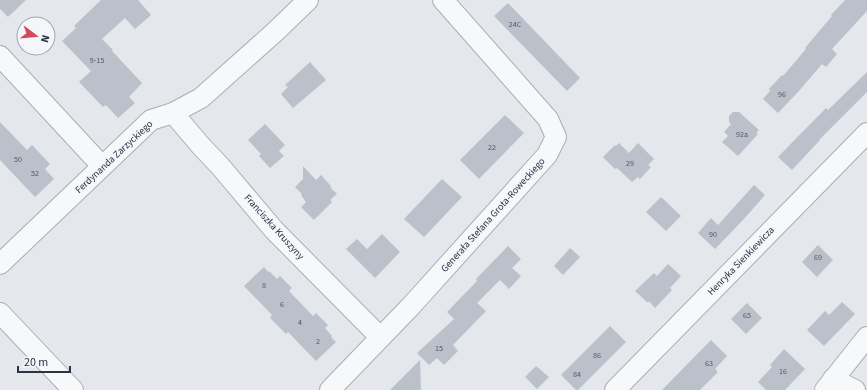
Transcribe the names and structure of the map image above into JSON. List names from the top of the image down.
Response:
{
  "streets": {
    "street": [
      "Ferdynanda Zarzyckiego",
      "Generała Stefana Grota-Roweckiego",
      "Franciszka Kruszyny",
      "Henryka Sienkiewicza"
    ]
  },
  "crossings": [
    ["Ferdynanda Zarzyckiego", "Franciszka Kruszyny"],
    ["Generała Stefana Grota-Roweckiego", "Franciszka Kruszyny"]
  ],
  "house_numbers": [
    "24C",
    "9-15",
    "96",
    "92a",
    "22",
    "50",
    "29",
    "52",
    "90",
    "69",
    "8",
    "6",
    "65",
    "4",
    "2",
    "15",
    "86",
    "63",
    "16",
    "84"
  ],
  "scale_bar": "20 m",
  "north": "right"
}
